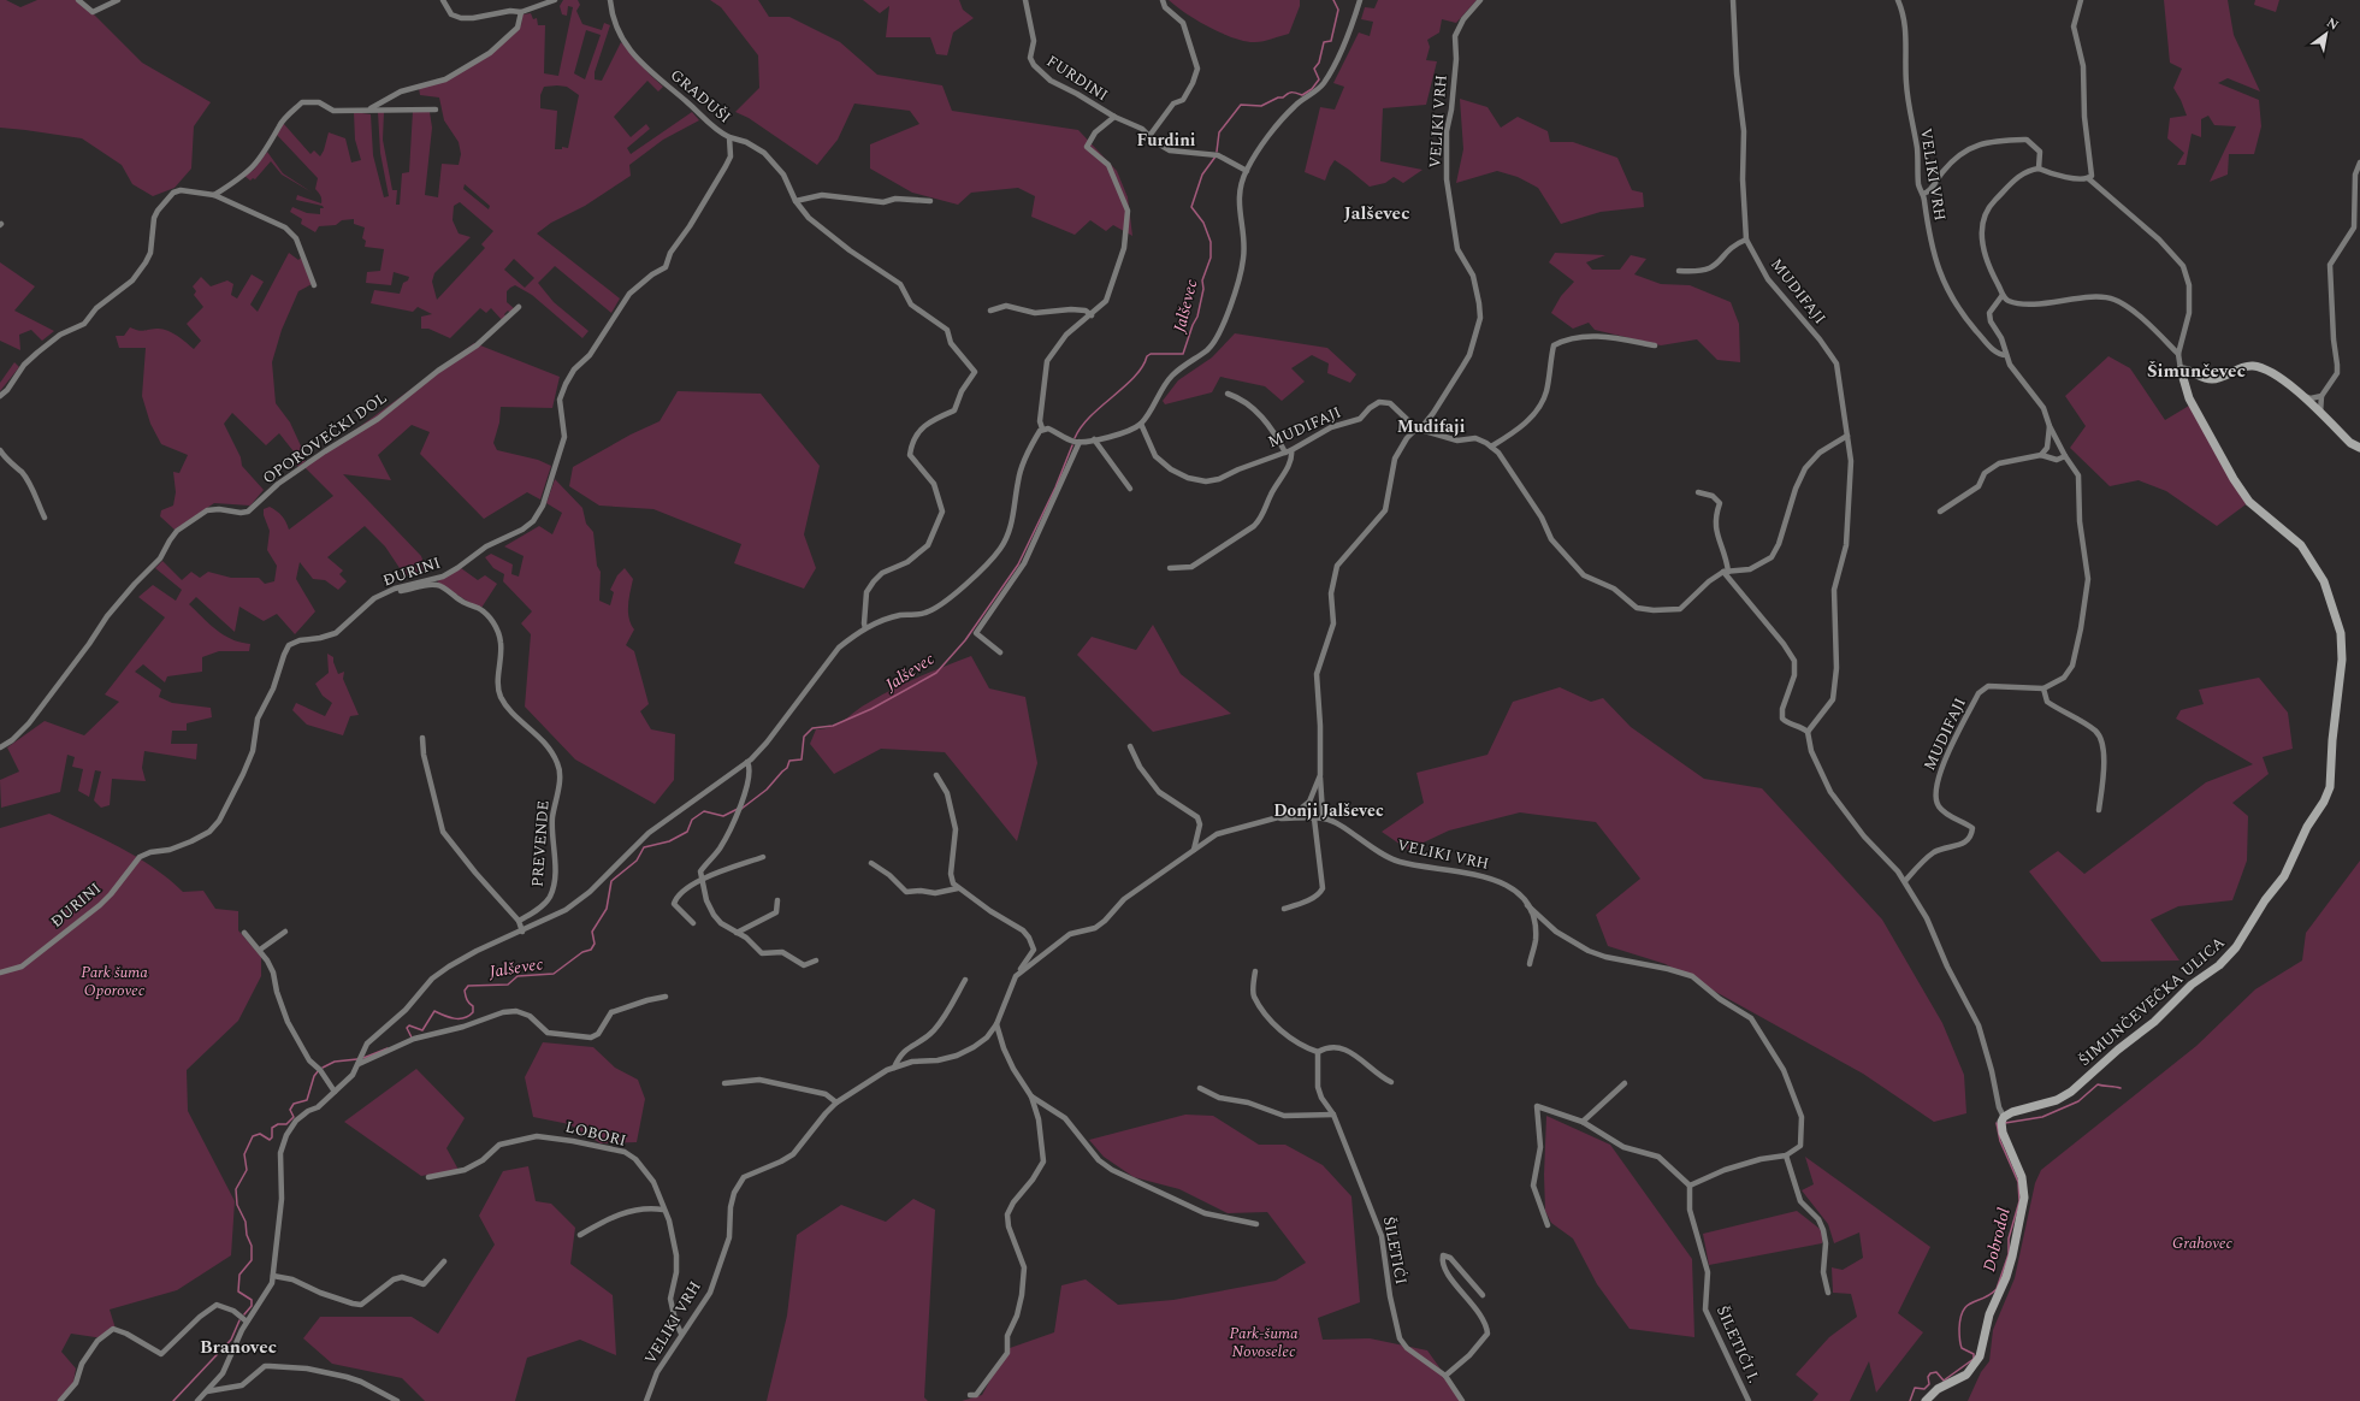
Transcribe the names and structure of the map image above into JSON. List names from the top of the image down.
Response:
{
  "streets": {
    "street": [
      "FURDINI",
      "GRADUŠI",
      "VELIKI VRH",
      "MUDIFAJI",
      "OPOROVEČKI DOL",
      "ĐURINI",
      "PREVENDE",
      "ŠIMUNČEVEČKA ULICA",
      "LOBORI",
      "ŠILETIĆI",
      "ŠILETIĆI I."
    ]
  },
  "crossings": [
    ["GRADUŠI", "ĐURINI"],
    ["VELIKI VRH", "MUDIFAJI"],
    ["VELIKI VRH", "LOBORI"],
    ["ĐURINI", "PREVENDE"]
  ],
  "districts": [
    "Furdini",
    "Jalševec",
    "Šimunčevec",
    "Mudifaji",
    "Donji Jalševec",
    "Branovec"
  ],
  "water": ["Jalševec", "Dobrodol"],
  "parks": ["Park šuma Oporovec", "Grahovec", "Park-šuma Novoselec"],
  "north": "top right"
}
